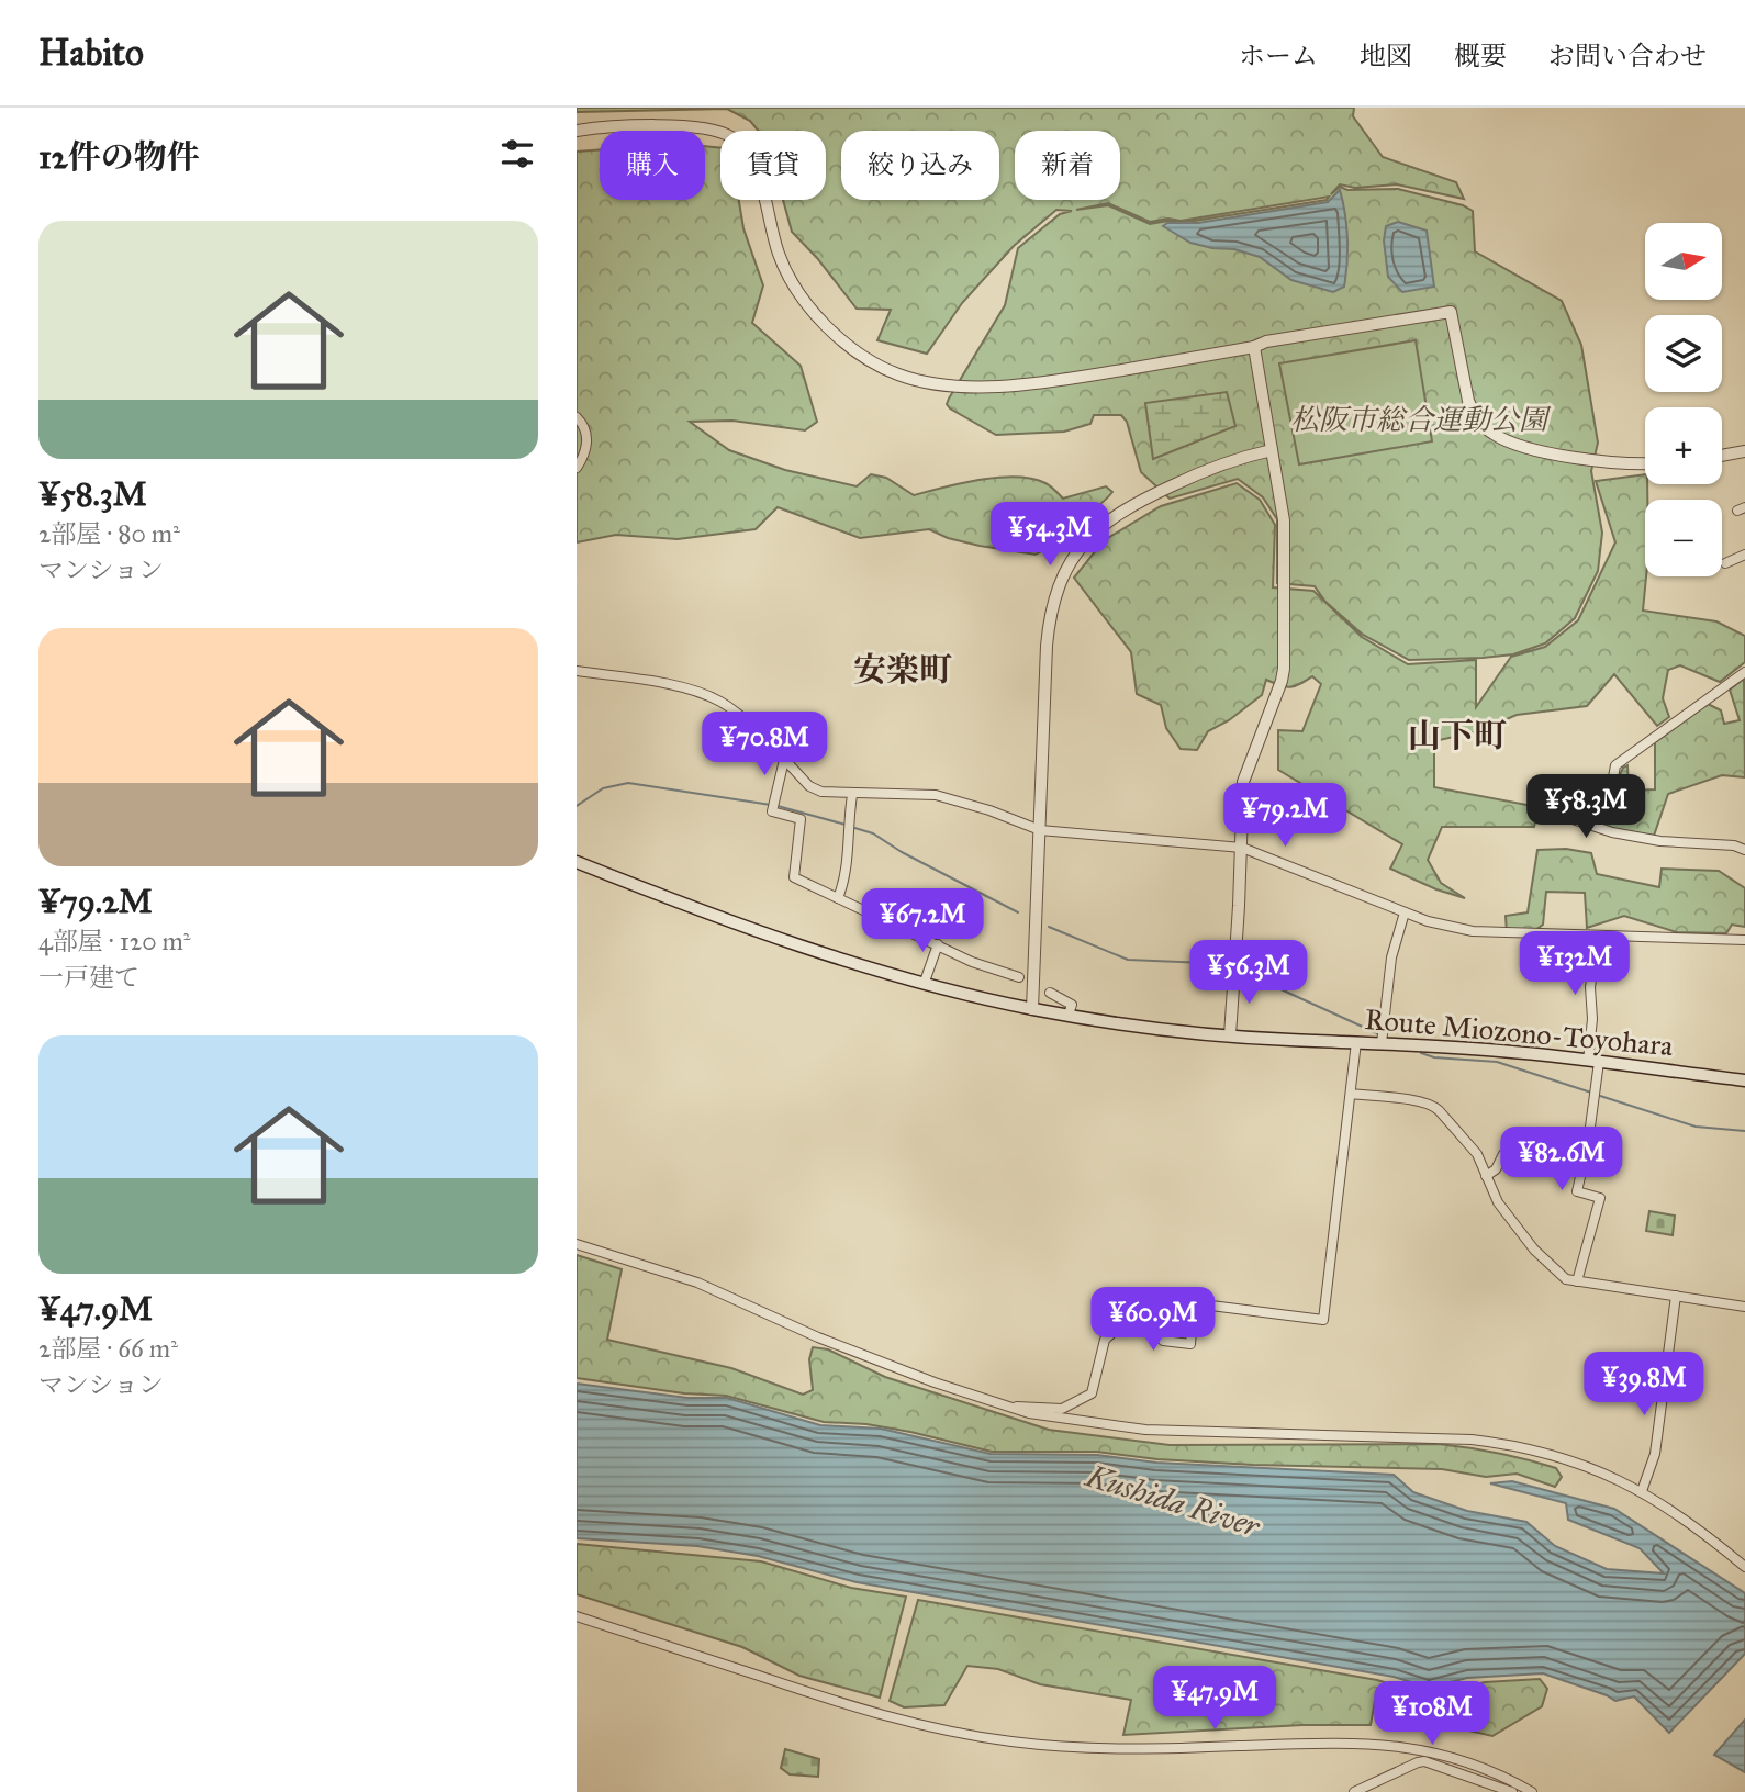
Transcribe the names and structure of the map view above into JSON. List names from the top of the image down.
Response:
{
  "streets": {
    "main road": ["Route Miozono-Toyohara"]
  },
  "districts": ["安楽町", "山下町"],
  "water": ["Kushida River"],
  "parks": ["松阪市総合運動公園"],
  "north": "right",
  "page": {
    "header": "Habito",
    "nav": [
      "ホーム",
      "地図",
      "概要",
      "お問い合わせ"
    ],
    "heading": "12件の物件",
    "chip": [
      "購入",
      "賃貸",
      "絞り込み",
      "新着"
    ],
    "list": [
      {
        "name": "¥58.3M",
        "note": "2部屋 · 80 m² · マンション"
      },
      {
        "name": "¥79.2M",
        "note": "4部屋 · 120 m² · 一戸建て"
      },
      {
        "name": "¥47.9M",
        "note": "2部屋 · 66 m² · マンション"
      }
    ],
    "map_buttons": ["+", "−"],
    "price": [
      "¥54.3M",
      "¥70.8M",
      "¥58.3M",
      "¥79.2M",
      "¥67.2M",
      "¥132M",
      "¥56.3M",
      "¥82.6M",
      "¥60.9M",
      "¥39.8M",
      "¥47.9M",
      "¥108M"
    ]
  }
}
